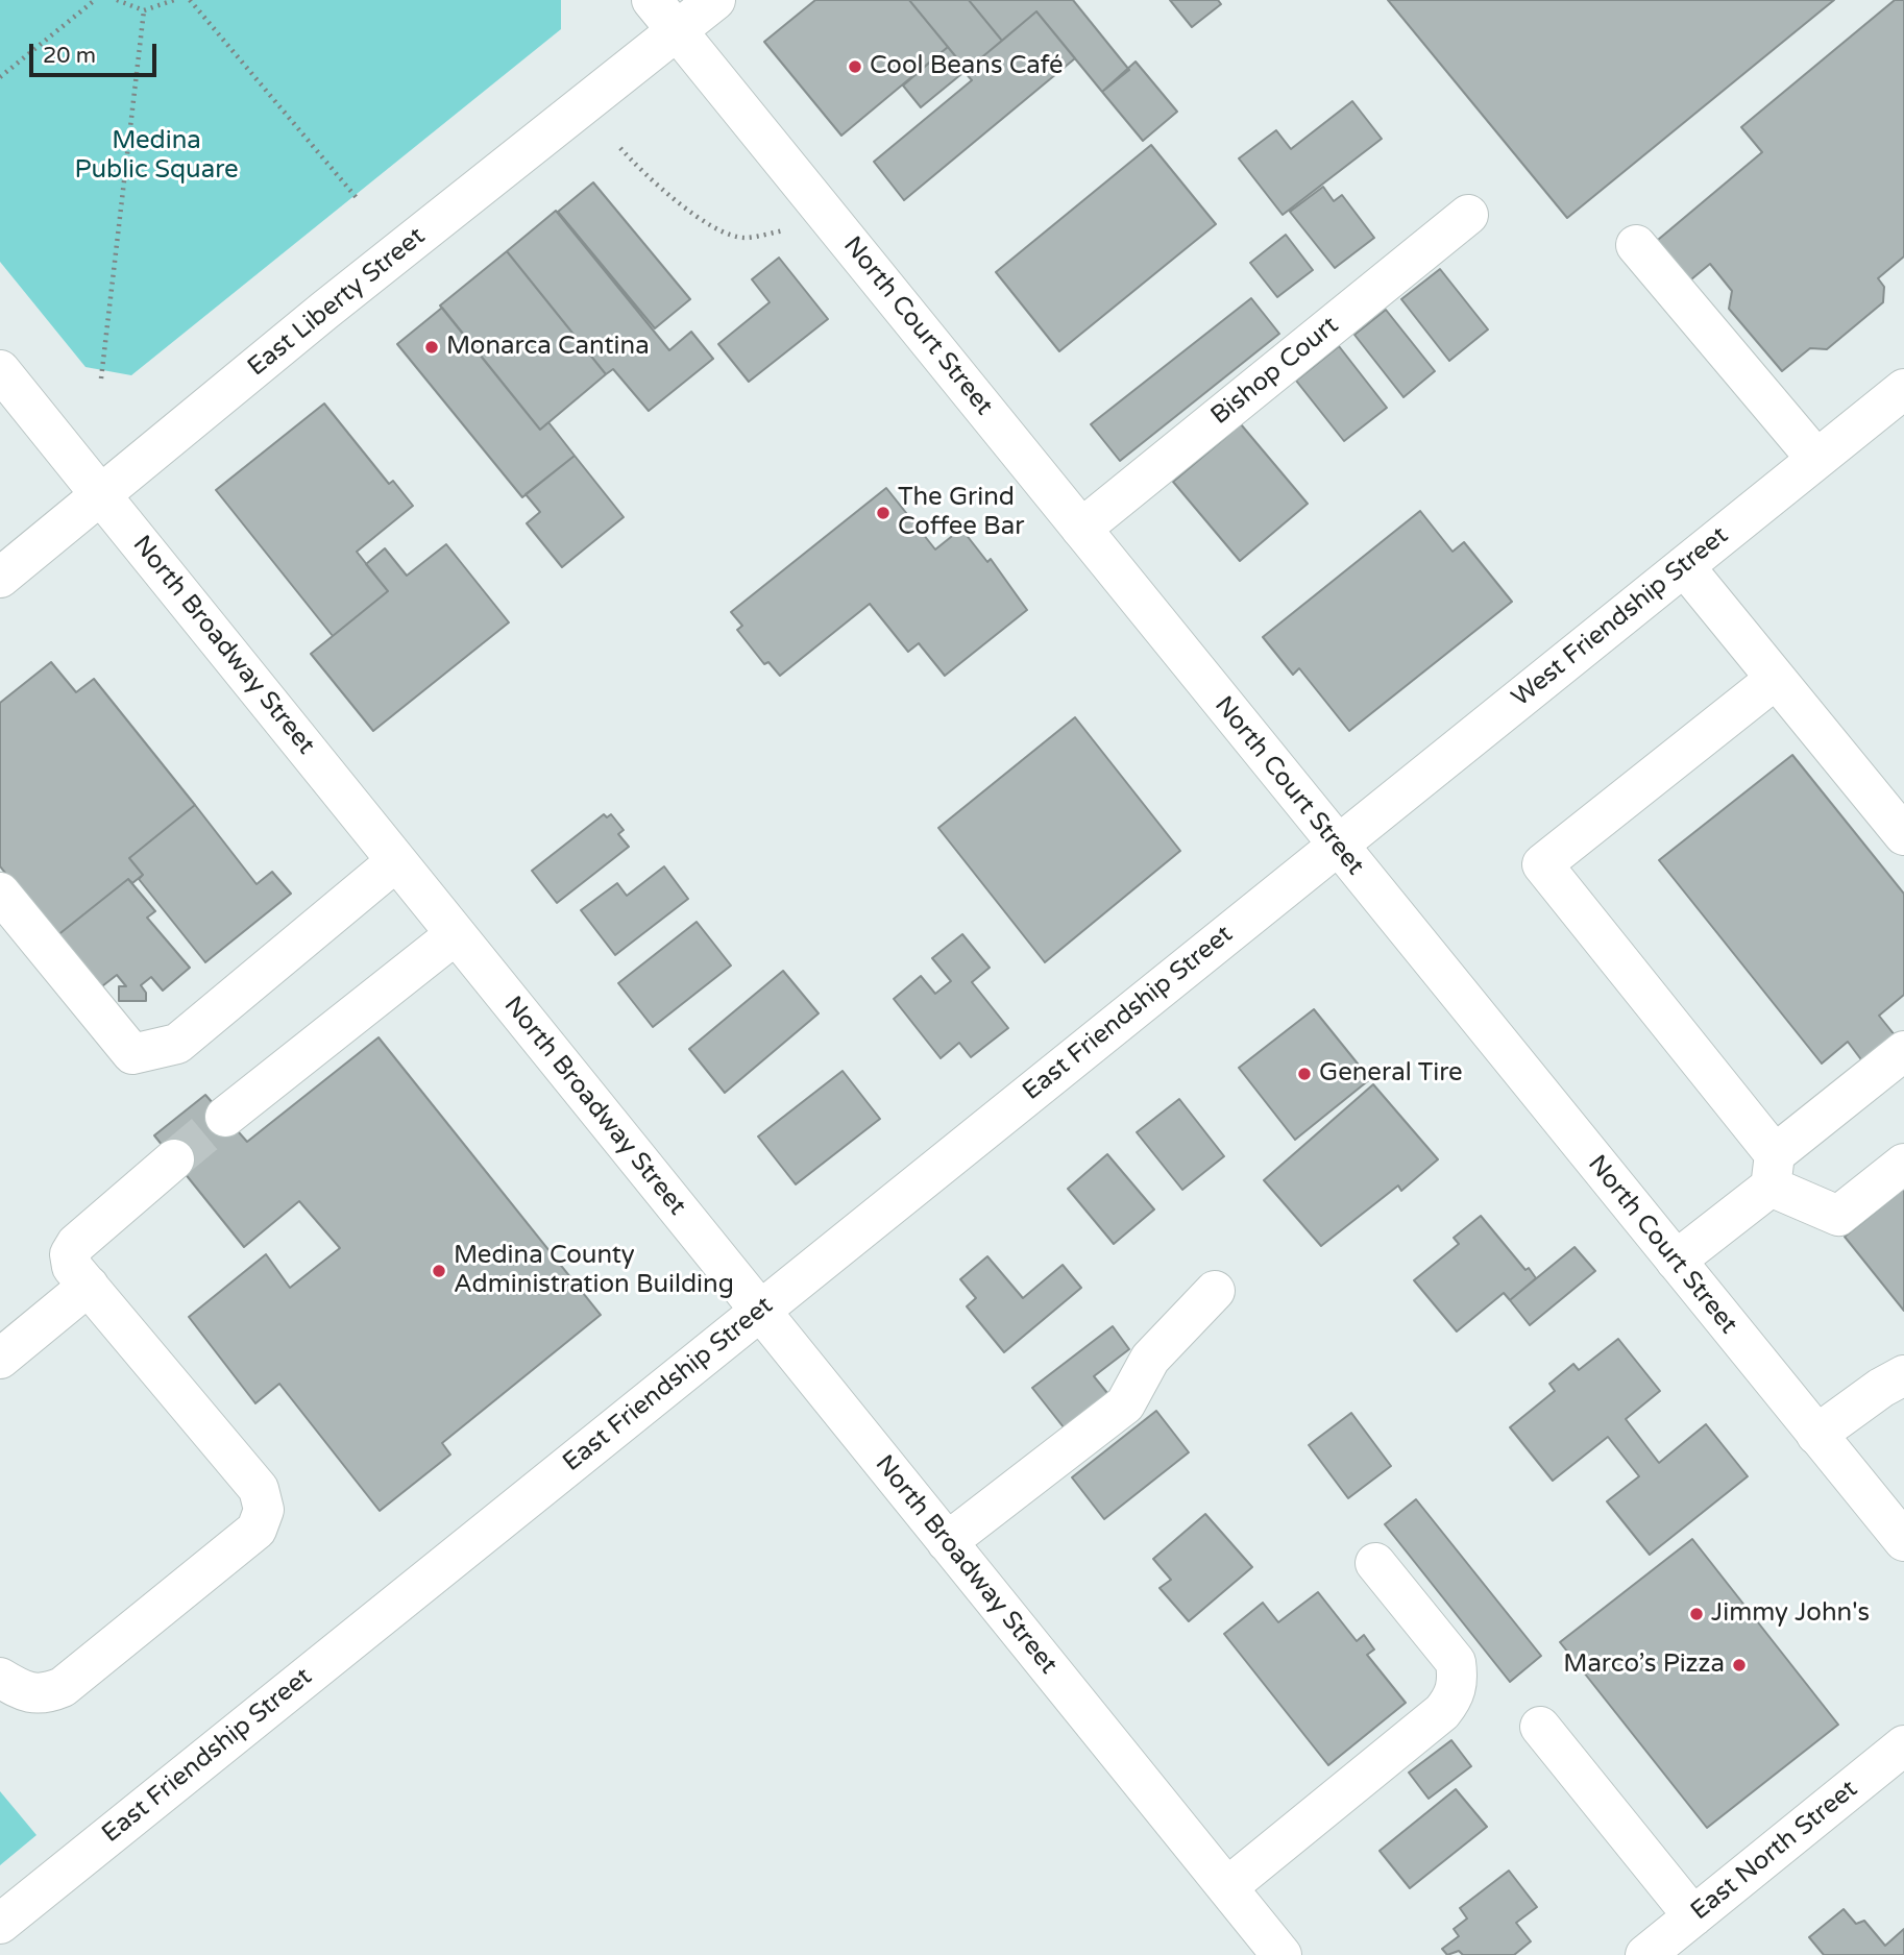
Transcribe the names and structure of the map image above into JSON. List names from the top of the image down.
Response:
{
  "streets": {
    "main road": [
      "East Liberty Street",
      "North Court Street",
      "Bishop Court",
      "West Friendship Street",
      "North Broadway Street",
      "East Friendship Street",
      "East North Street"
    ]
  },
  "crossings": [
    ["East Liberty Street", "North Court Street"],
    ["East Liberty Street", "North Broadway Street"],
    ["North Court Street", "Bishop Court"],
    ["North Court Street", "West Friendship Street"],
    ["North Court Street", "East Friendship Street"],
    ["West Friendship Street", "East Friendship Street"],
    ["North Broadway Street", "East Friendship Street"]
  ],
  "parks": ["Medina Public Square"],
  "places": [
    "Cool Beans Café",
    "Monarca Cantina",
    "The Grind Coffee Bar",
    "General Tire",
    "Medina County Administration Building",
    "Jimmy John's",
    "Marco’s Pizza"
  ],
  "scale_bar": "20 m"
}
